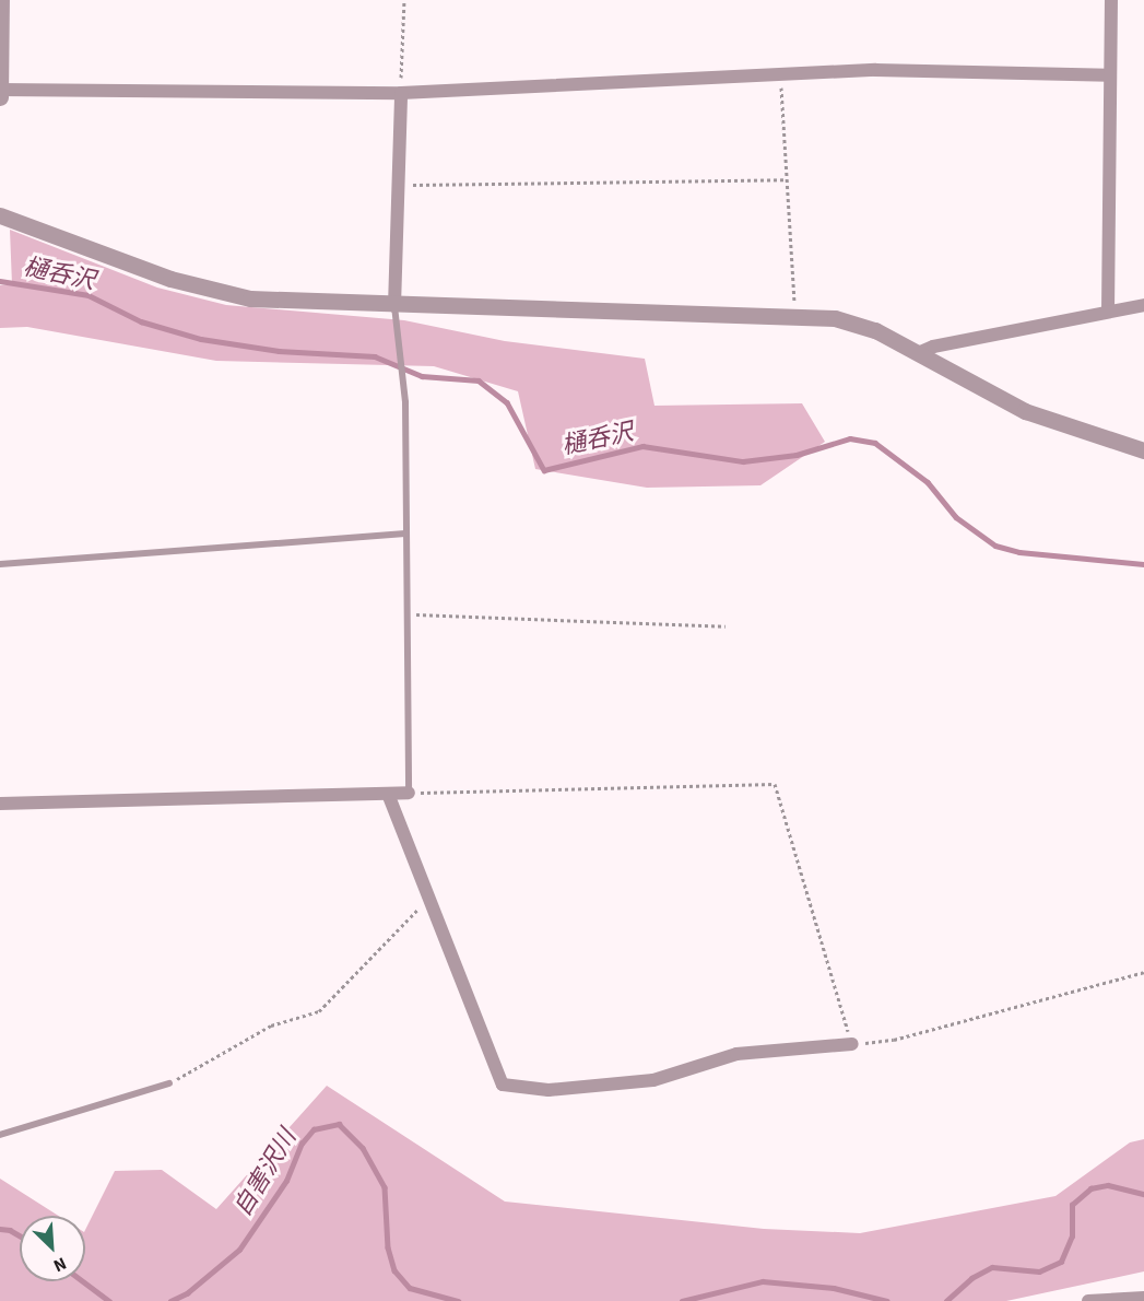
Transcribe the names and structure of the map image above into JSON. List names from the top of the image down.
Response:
{
  "water": ["樋呑沢", "自害沢川"],
  "north": "bottom right"
}
